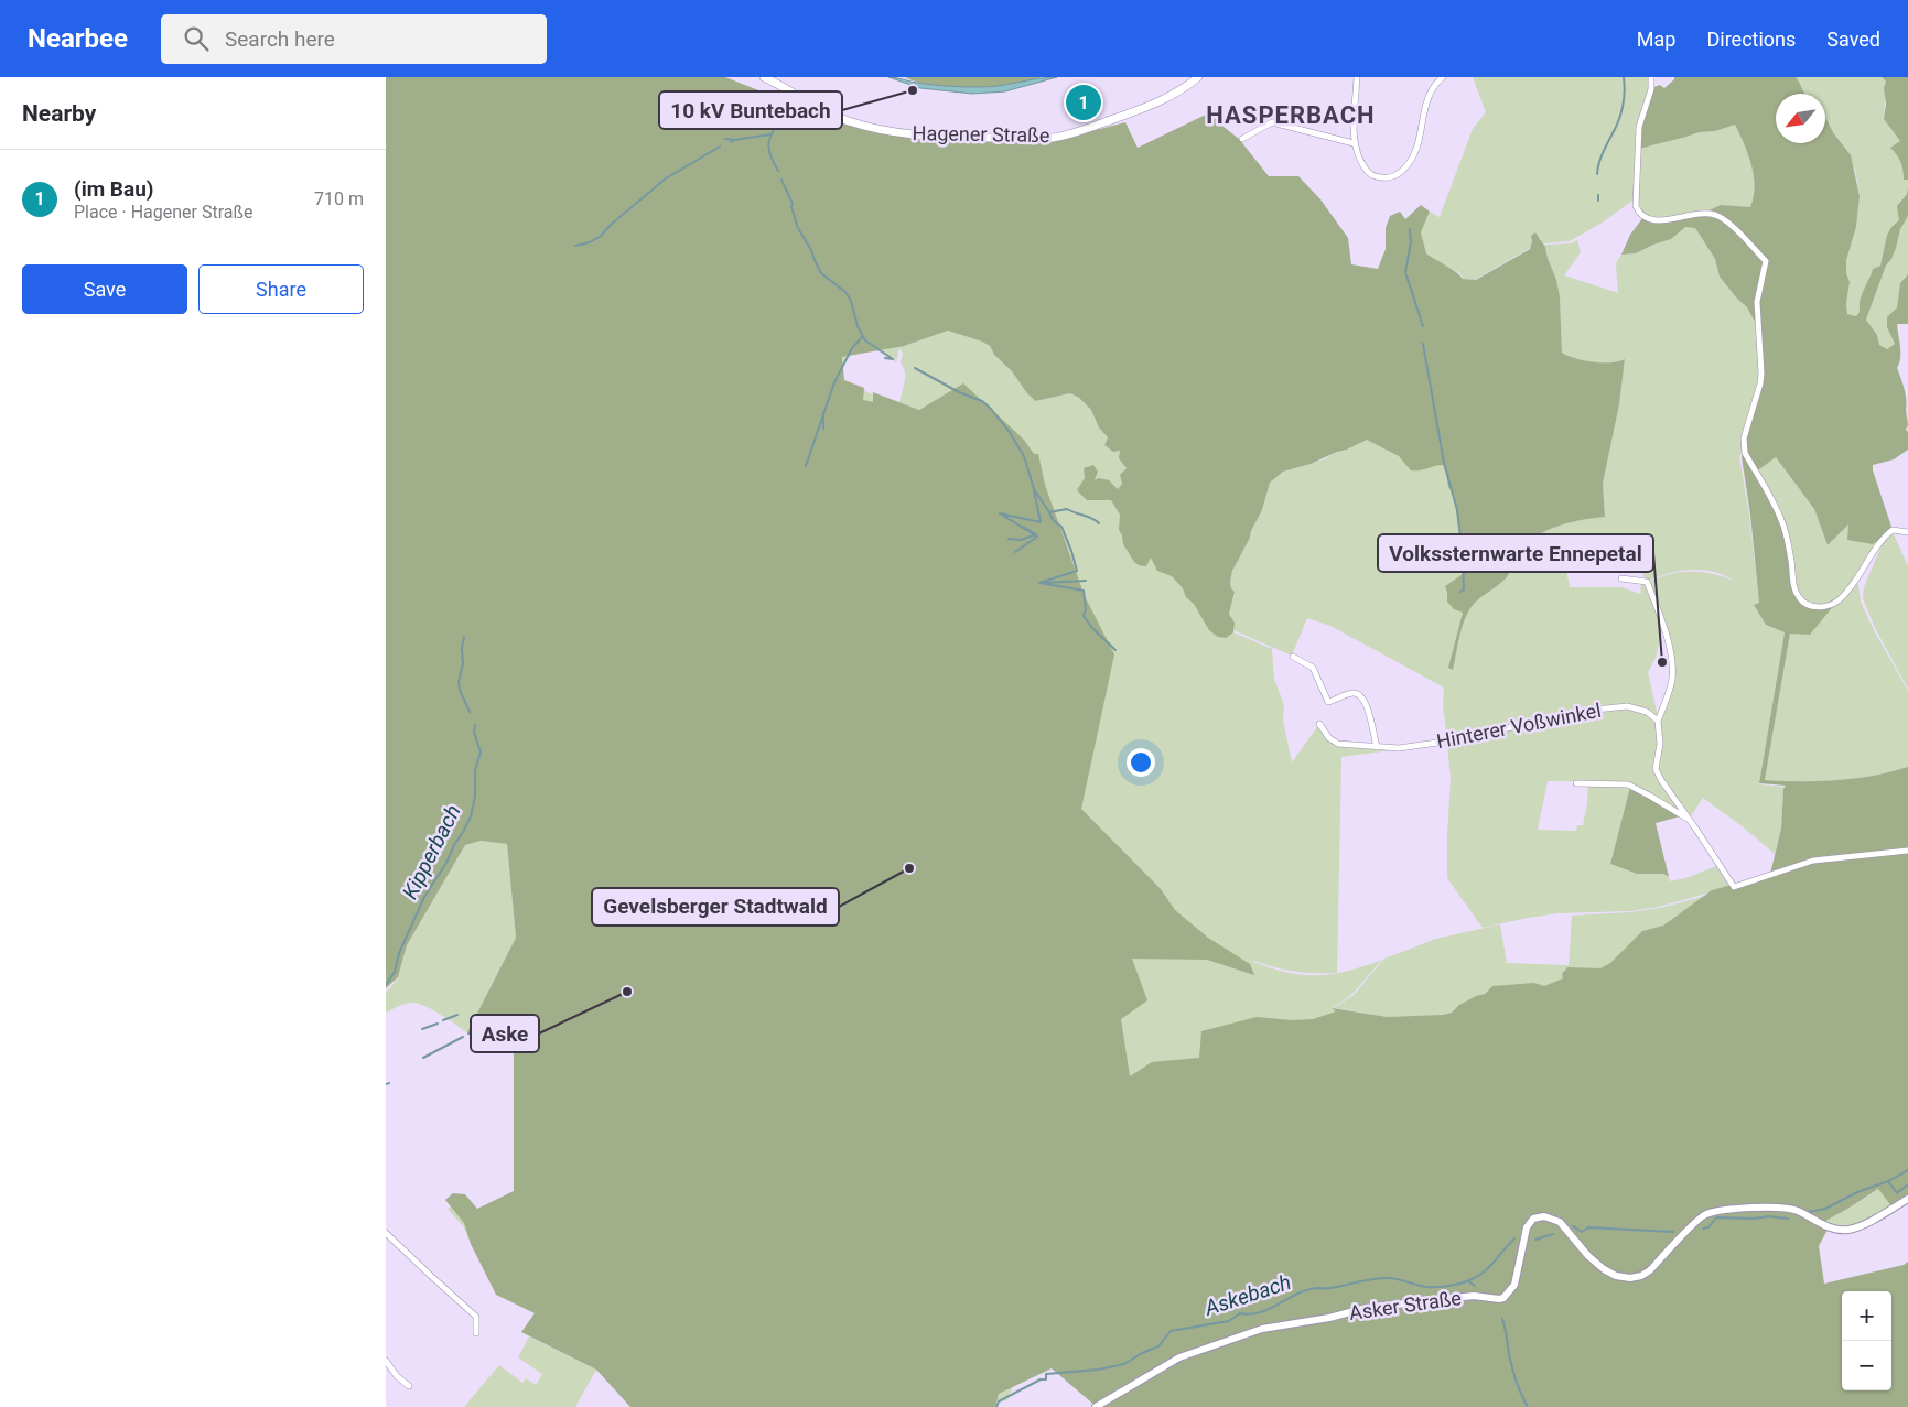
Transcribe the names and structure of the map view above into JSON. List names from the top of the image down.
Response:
{
  "streets": {
    "main road": ["Hagener Straße"],
    "street": ["Hinterer Voßwinkel", "Asker Straße"]
  },
  "districts": ["HASPERBACH"],
  "water": ["Kipperbach", "Askebach"],
  "places": [
    "10 kV Buntebach",
    "Volkssternwarte Ennepetal",
    "Gevelsberger Stadtwald",
    "Aske"
  ],
  "north": "bottom left",
  "page": {
    "header": "Nearbee",
    "search": "Search here",
    "nav": ["Map", "Directions", "Saved"],
    "heading": "Nearby",
    "pins": "1",
    "list": [
      {
        "mark": "1",
        "name": "(im Bau)",
        "note": "Place · Hagener Straße",
        "value": "710 m"
      }
    ],
    "buttons": ["Save", "Share"],
    "map_buttons": ["+", "−"]
  }
}
